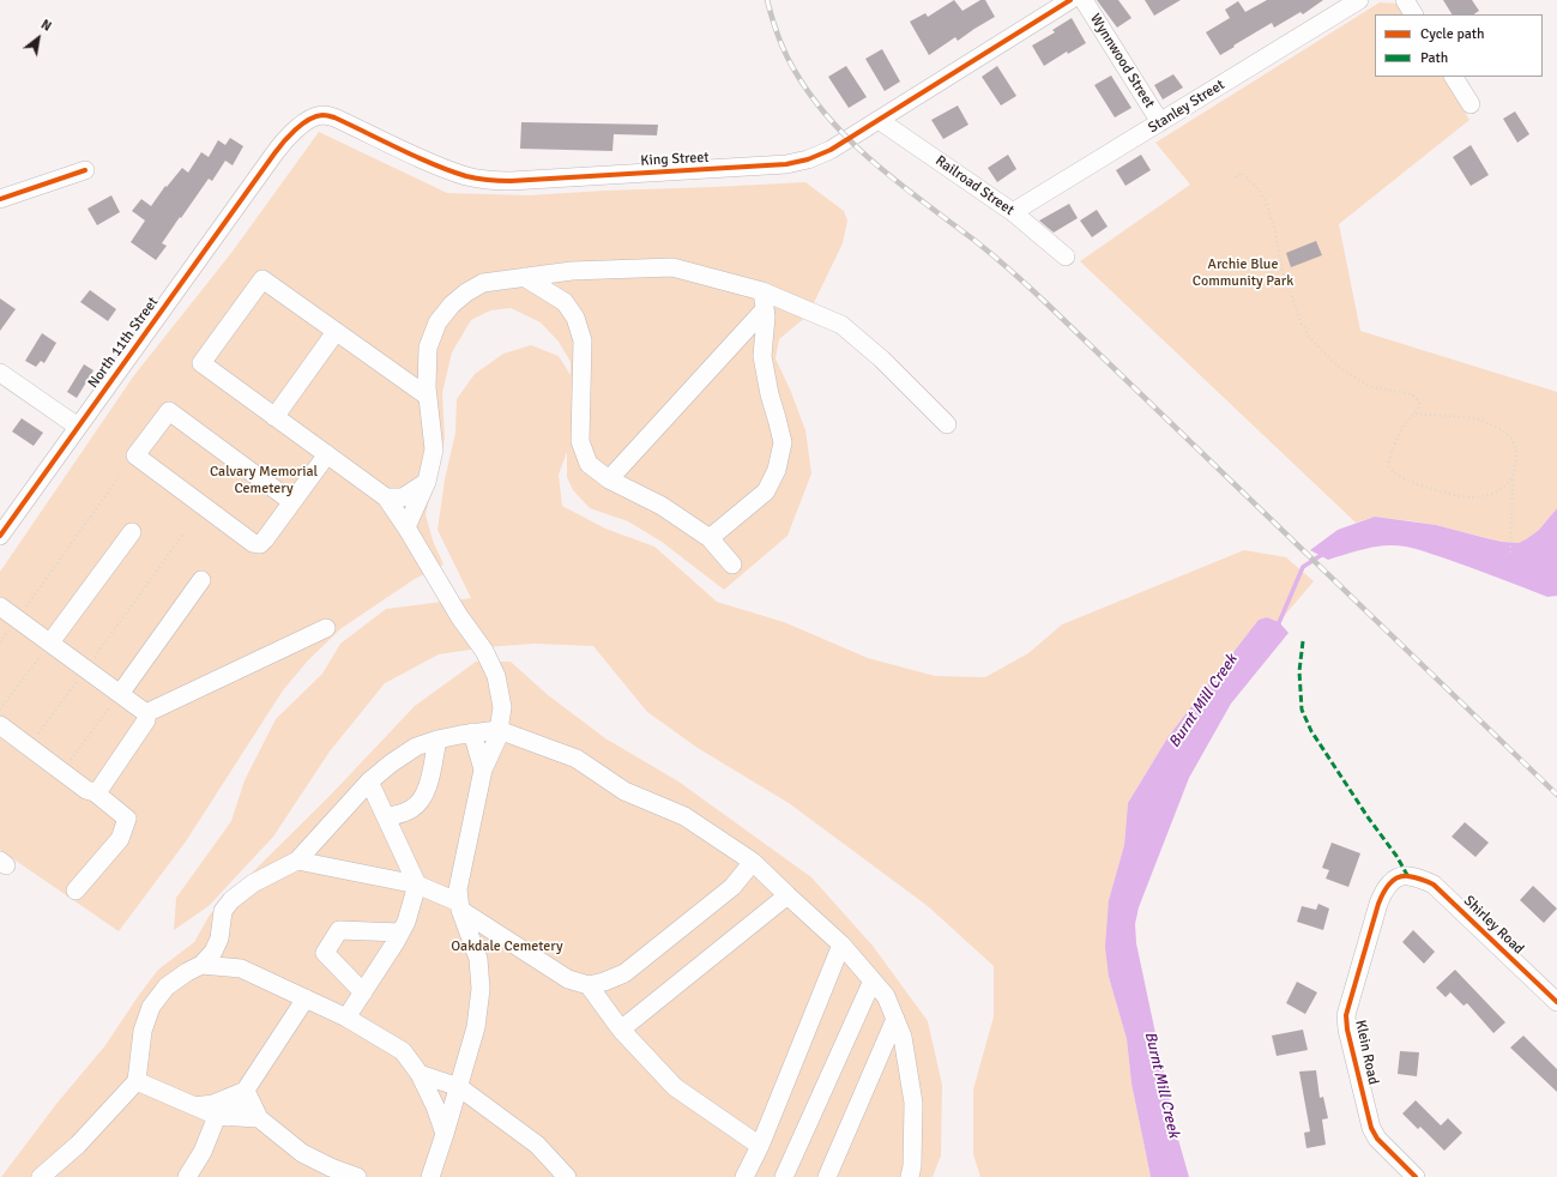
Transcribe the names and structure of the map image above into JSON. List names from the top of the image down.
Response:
{
  "streets": {
    "street": [
      "Wynnwood Street",
      "Stanley Street",
      "King Street",
      "Railroad Street",
      "North 11th Street",
      "Shirley Road",
      "Klein Road"
    ]
  },
  "crossings": [
    ["Wynnwood Street", "Stanley Street"],
    ["Stanley Street", "Railroad Street"],
    ["King Street", "Railroad Street"],
    ["King Street", "North 11th Street"],
    ["Shirley Road", "Klein Road"]
  ],
  "water": ["Burnt Mill Creek"],
  "parks": ["Archie Blue Community Park", "Calvary Memorial Cemetery", "Oakdale Cemetery"],
  "legend": ["Cycle path", "Path"],
  "north": "top right"
}
